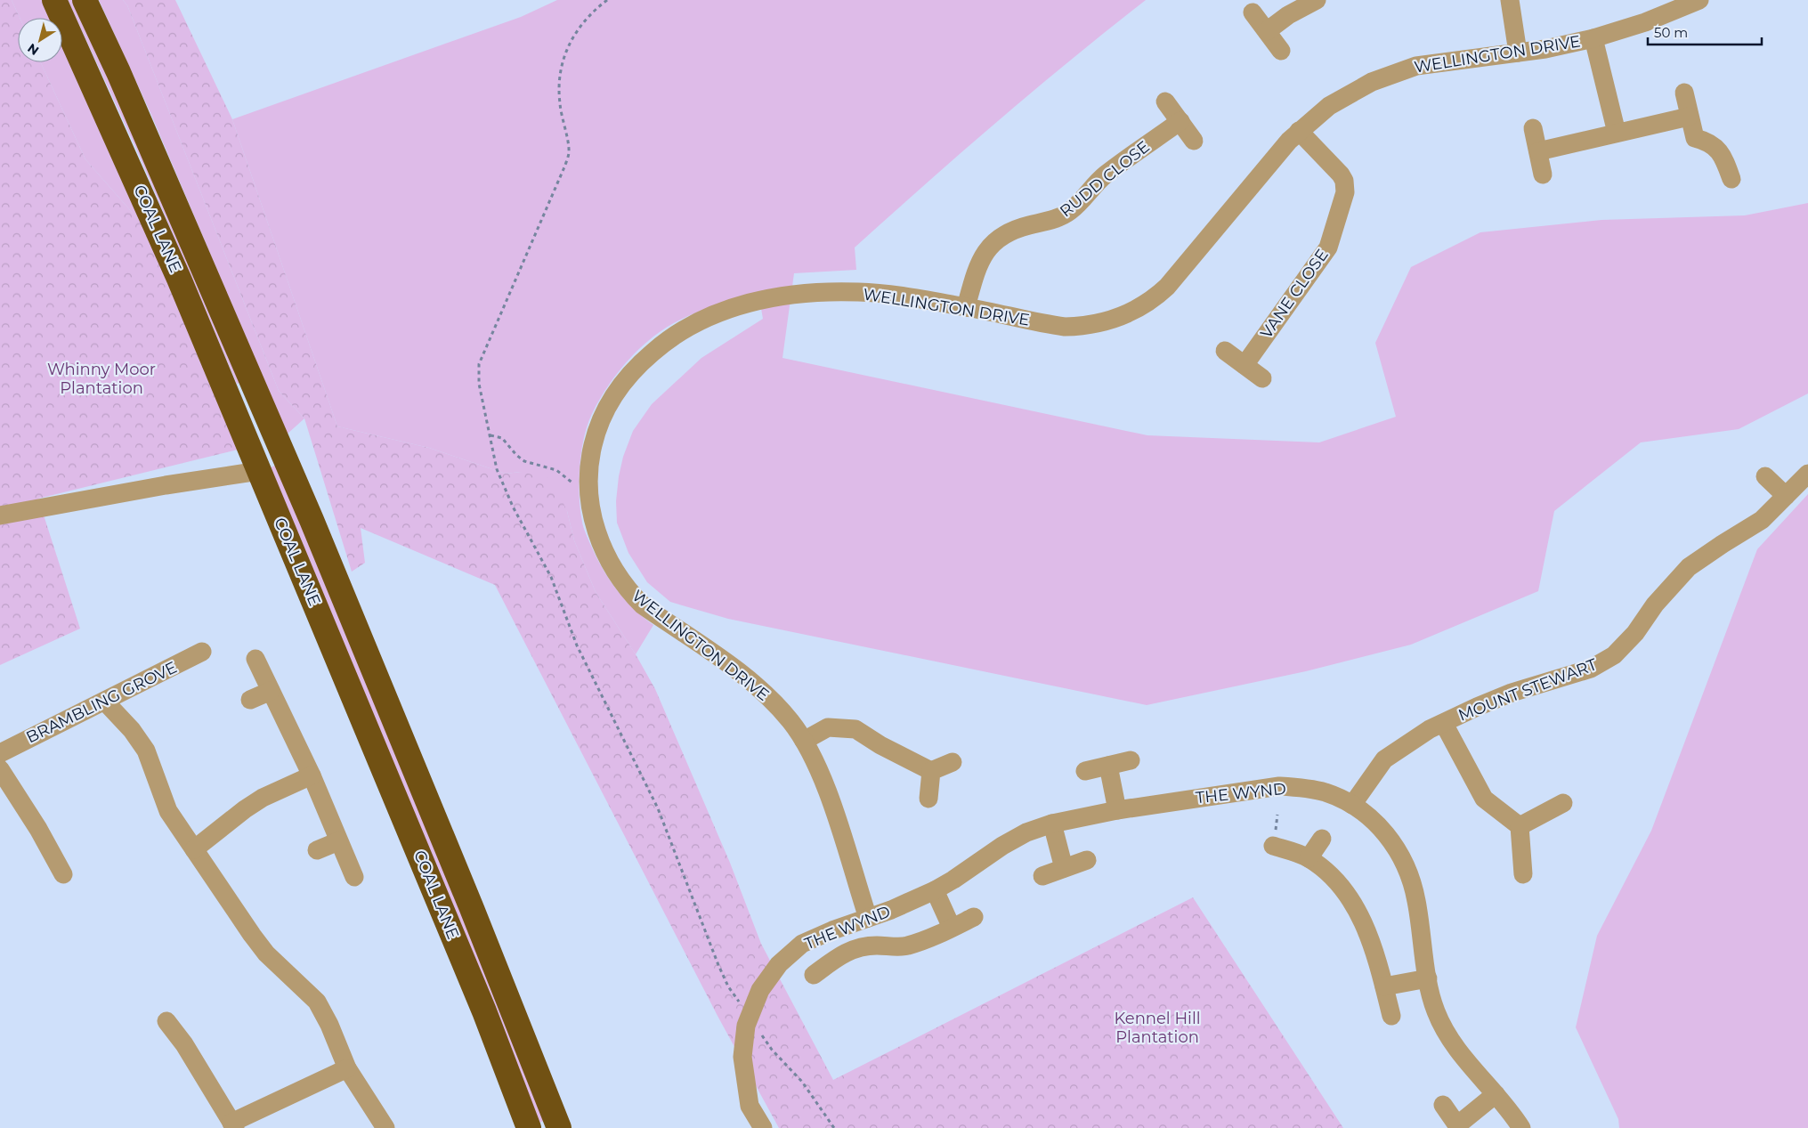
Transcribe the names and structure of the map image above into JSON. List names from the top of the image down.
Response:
{
  "streets": {
    "highway": ["COAL LANE"],
    "street": [
      "WELLINGTON DRIVE",
      "RUDD CLOSE",
      "VANE CLOSE",
      "MOUNT STEWART",
      "BRAMBLING GROVE",
      "THE WYND"
    ]
  },
  "crossings": [
    ["WELLINGTON DRIVE", "RUDD CLOSE"],
    ["WELLINGTON DRIVE", "VANE CLOSE"],
    ["WELLINGTON DRIVE", "THE WYND"],
    ["MOUNT STEWART", "THE WYND"]
  ],
  "parks": ["Whinny Moor Plantation", "Kennel Hill Plantation"],
  "scale_bar": "50 m",
  "north": "bottom left"
}
